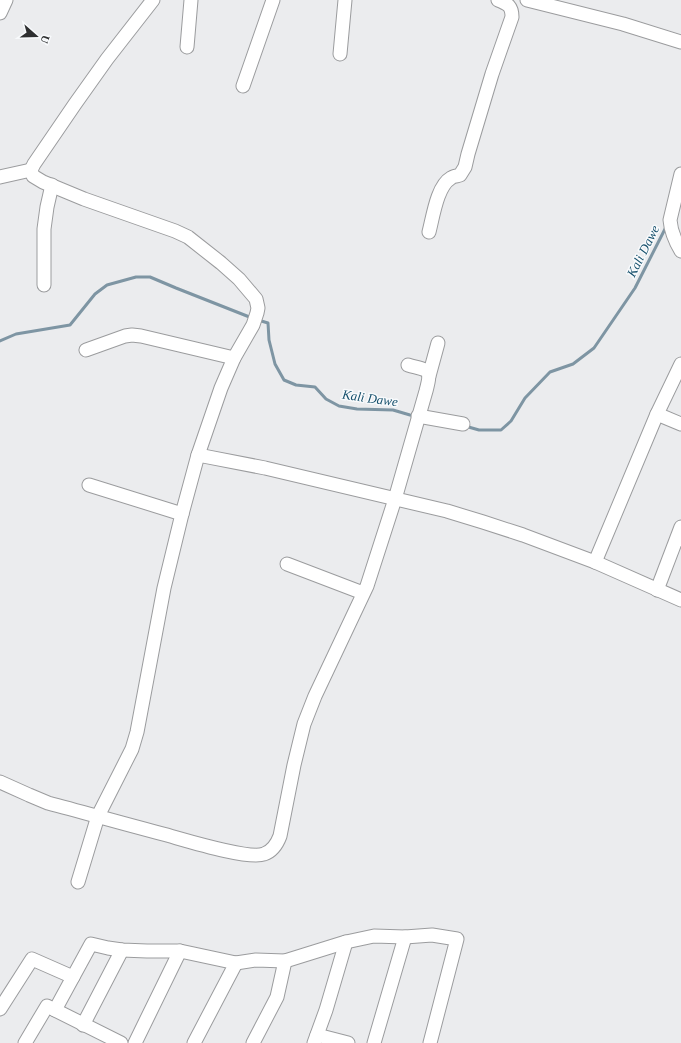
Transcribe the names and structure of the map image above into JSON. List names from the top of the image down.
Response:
{
  "water": ["Kali Dawe"],
  "north": "right"
}
